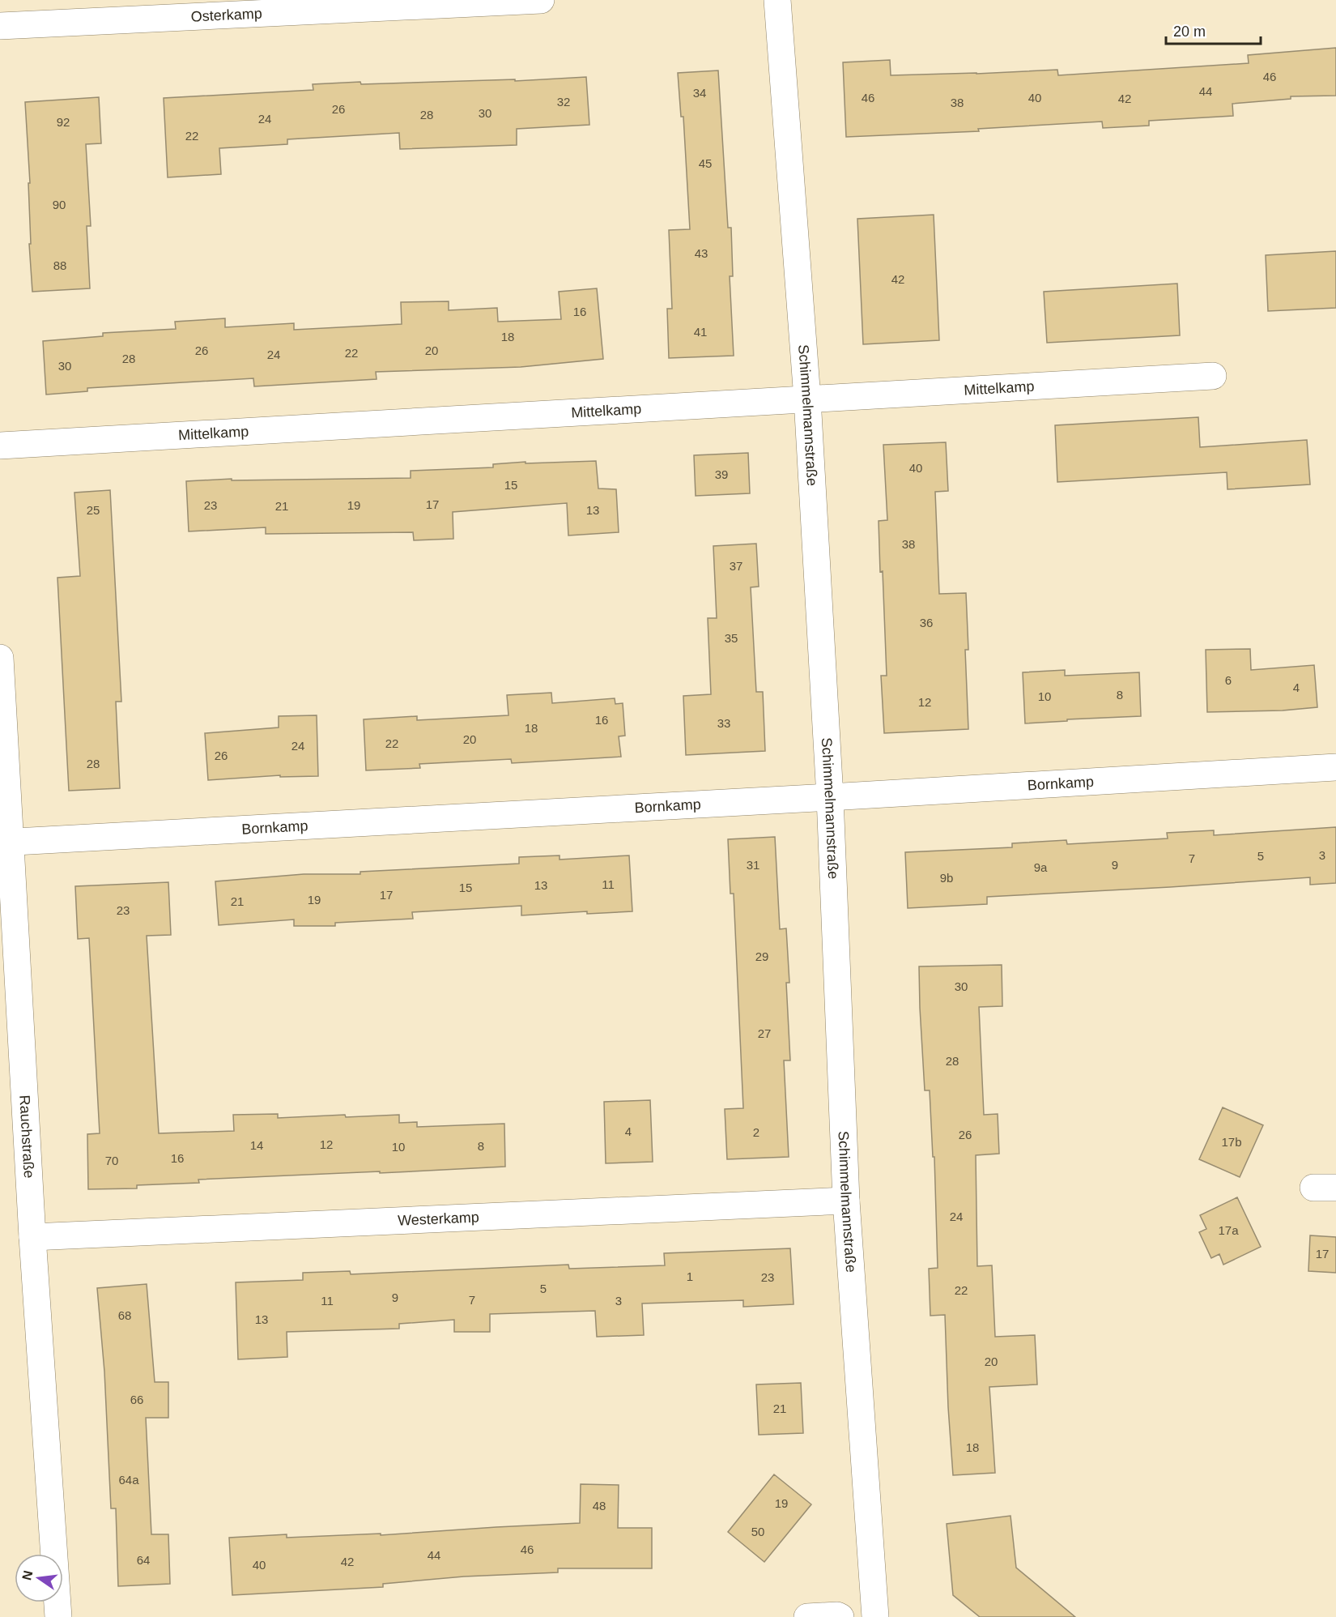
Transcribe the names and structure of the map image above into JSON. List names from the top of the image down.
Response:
{
  "streets": {
    "street": [
      "Osterkamp",
      "Mittelkamp",
      "Schimmelmannstraße",
      "Bornkamp",
      "Rauchstraße",
      "Westerkamp"
    ]
  },
  "crossings": [
    ["Mittelkamp", "Schimmelmannstraße"],
    ["Schimmelmannstraße", "Bornkamp"],
    ["Schimmelmannstraße", "Westerkamp"],
    ["Bornkamp", "Rauchstraße"],
    ["Rauchstraße", "Westerkamp"]
  ],
  "house_numbers": [
    "46",
    "44",
    "34",
    "46",
    "40",
    "42",
    "32",
    "38",
    "26",
    "30",
    "28",
    "24",
    "92",
    "22",
    "45",
    "90",
    "43",
    "88",
    "42",
    "16",
    "41",
    "18",
    "26",
    "20",
    "22",
    "24",
    "28",
    "30",
    "40",
    "39",
    "15",
    "17",
    "23",
    "19",
    "21",
    "25",
    "13",
    "38",
    "37",
    "36",
    "35",
    "6",
    "4",
    "8",
    "10",
    "12",
    "16",
    "33",
    "18",
    "20",
    "22",
    "24",
    "26",
    "28",
    "3",
    "5",
    "7",
    "31",
    "9",
    "9a",
    "9b",
    "11",
    "13",
    "15",
    "17",
    "19",
    "21",
    "23",
    "29",
    "30",
    "27",
    "28",
    "4",
    "2",
    "26",
    "17b",
    "12",
    "14",
    "8",
    "10",
    "16",
    "70",
    "24",
    "17a",
    "17",
    "1",
    "23",
    "5",
    "22",
    "9",
    "7",
    "11",
    "3",
    "68",
    "13",
    "20",
    "66",
    "21",
    "18",
    "64a",
    "19",
    "48",
    "50",
    "46",
    "44",
    "64",
    "42",
    "40"
  ],
  "scale_bar": "20 m",
  "north": "left"
}
